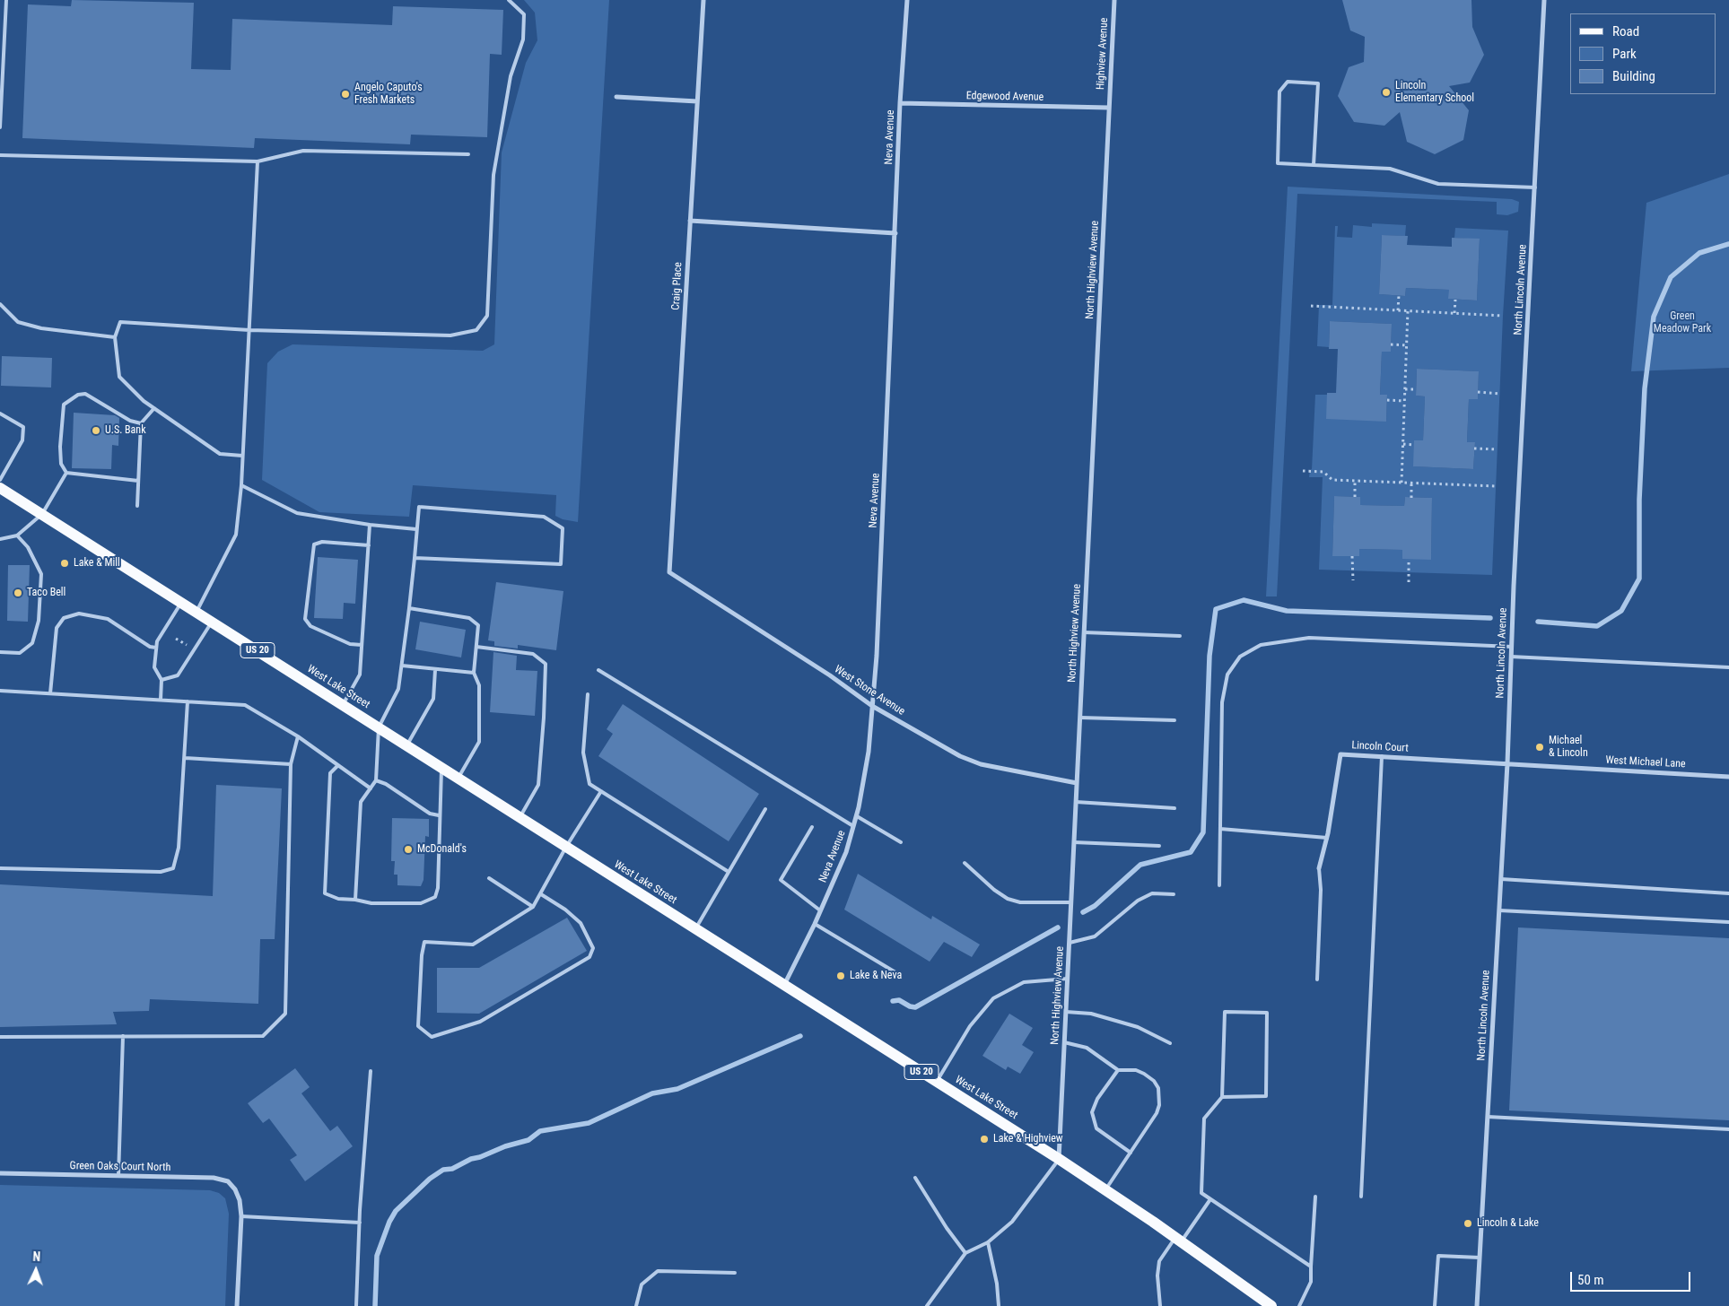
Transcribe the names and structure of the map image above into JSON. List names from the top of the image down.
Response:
{
  "streets": {
    "main road": ["US 20", "West Lake Street"],
    "street": [
      "Highview Avenue",
      "Edgewood Avenue",
      "Neva Avenue",
      "North Highview Avenue",
      "Craig Place",
      "North Lincoln Avenue",
      "West Stone Avenue",
      "Lincoln Court",
      "West Michael Lane",
      "Green Oaks Court North"
    ]
  },
  "crossings": [
    ["Highview Avenue", "Edgewood Avenue"],
    ["Highview Avenue", "North Highview Avenue"],
    ["Edgewood Avenue", "Neva Avenue"],
    ["Edgewood Avenue", "North Highview Avenue"],
    ["Neva Avenue", "West Lake Street"],
    ["Neva Avenue", "West Stone Avenue"],
    ["North Highview Avenue", "West Lake Street"],
    ["North Highview Avenue", "West Stone Avenue"],
    ["Craig Place", "West Stone Avenue"],
    ["North Lincoln Avenue", "Lincoln Court"],
    ["North Lincoln Avenue", "West Michael Lane"],
    ["Lincoln Court", "West Michael Lane"]
  ],
  "parks": ["Green Meadow Park"],
  "places": [
    "Lincoln Elementary School",
    "Angelo Caputo's Fresh Markets",
    "U.S. Bank",
    "Lake & Mill",
    "Taco Bell",
    "Michael & Lincoln",
    "McDonald's",
    "Lake & Neva",
    "Lake & Highview",
    "Lincoln & Lake"
  ],
  "legend": ["Road", "Park", "Building"],
  "scale_bar": "50 m",
  "north": "top"
}
